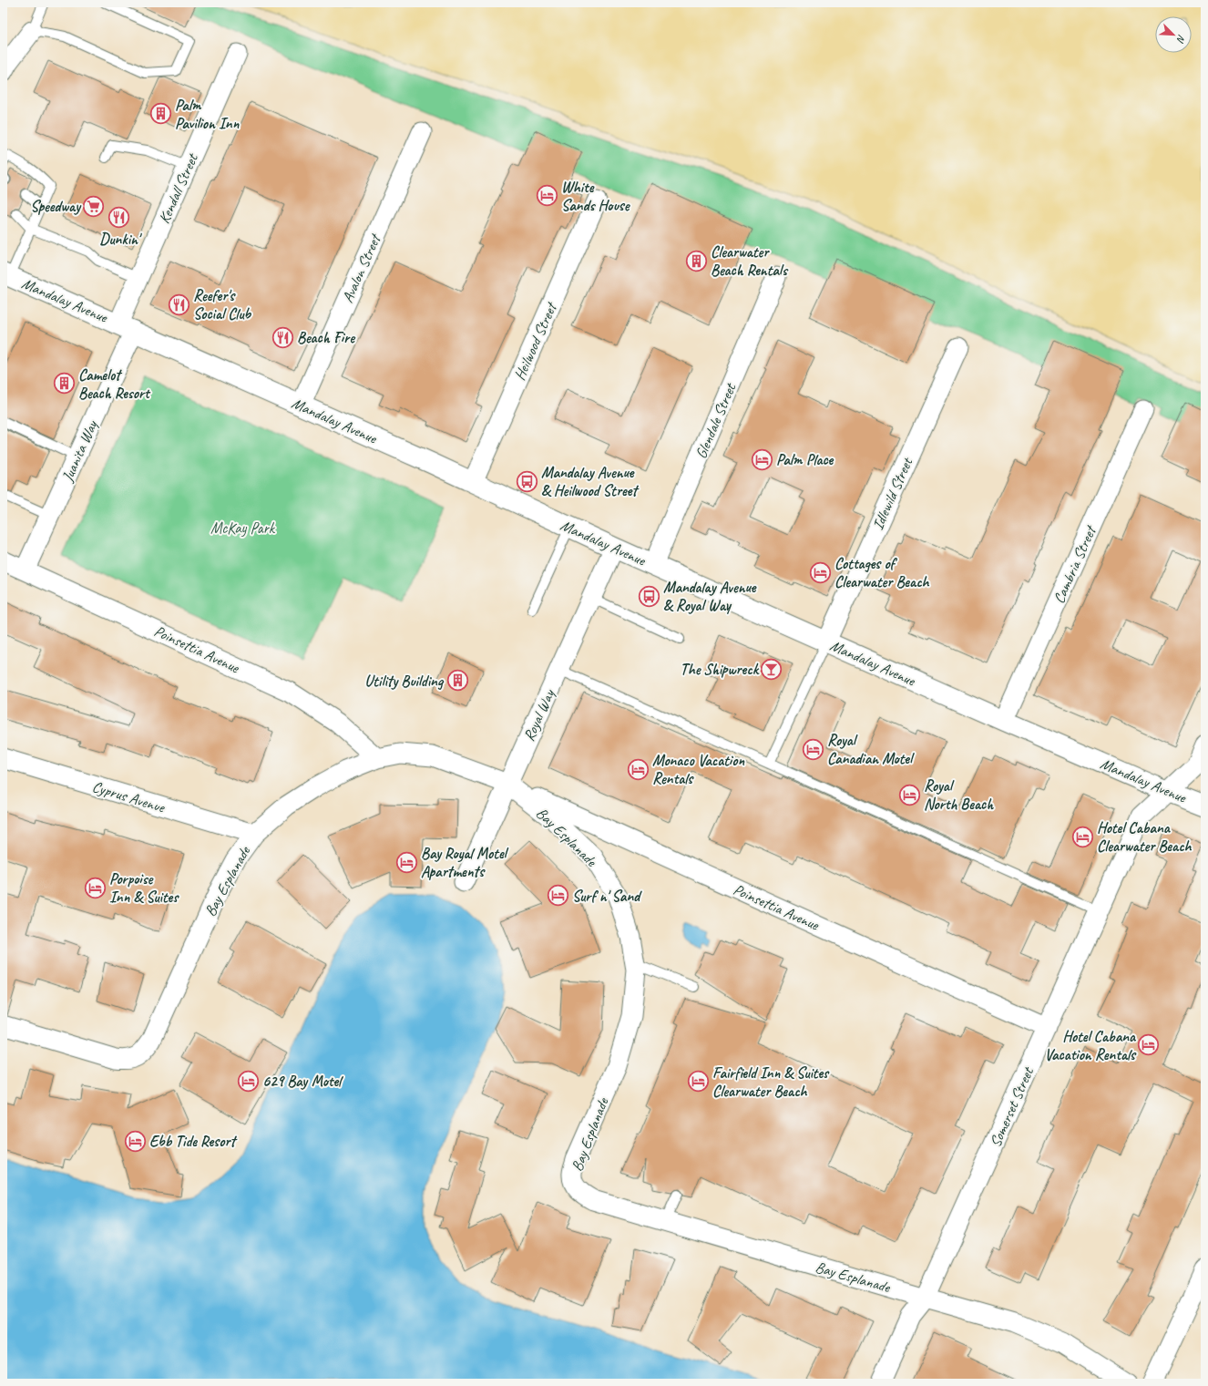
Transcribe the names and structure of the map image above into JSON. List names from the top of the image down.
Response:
{
  "streets": {
    "street": [
      "Kendall Street",
      "Avalon Street",
      "Mandalay Avenue",
      "Heilwood Street",
      "Glendale Street",
      "Juanita Way",
      "Idlewild Street",
      "Cambria Street",
      "Poinsettia Avenue",
      "Royal Way",
      "Cyprus Avenue",
      "Bay Esplanade",
      "Somerset Street"
    ]
  },
  "crossings": [
    ["Kendall Street", "Mandalay Avenue"],
    ["Kendall Street", "Juanita Way"],
    ["Avalon Street", "Mandalay Avenue"],
    ["Mandalay Avenue", "Heilwood Street"],
    ["Mandalay Avenue", "Glendale Street"],
    ["Mandalay Avenue", "Juanita Way"],
    ["Mandalay Avenue", "Idlewild Street"],
    ["Mandalay Avenue", "Cambria Street"],
    ["Mandalay Avenue", "Royal Way"],
    ["Mandalay Avenue", "Somerset Street"],
    ["Juanita Way", "Poinsettia Avenue"],
    ["Poinsettia Avenue", "Royal Way"],
    ["Poinsettia Avenue", "Bay Esplanade"],
    ["Poinsettia Avenue", "Somerset Street"],
    ["Royal Way", "Bay Esplanade"],
    ["Cyprus Avenue", "Bay Esplanade"],
    ["Bay Esplanade", "Somerset Street"]
  ],
  "parks": ["McKay Park"],
  "places": {
    "building": [
      "Palm Pavilion Inn",
      "Clearwater Beach Rentals",
      "Camelot Beach Resort",
      "Utility Building"
    ],
    "hotel": [
      "White Sands House",
      "Palm Place",
      "Cottages of Clearwater Beach",
      "Royal Canadian Motel",
      "Monaco Vacation Rentals",
      "Royal North Beach",
      "Hotel Cabana Clearwater Beach",
      "Bay Royal Motel Apartments",
      "Porpoise Inn & Suites",
      "Surf n' Sand",
      "Hotel Cabana Vacation Rentals",
      "629 Bay Motel",
      "Fairfield Inn & Suites Clearwater Beach",
      "Ebb Tide Resort"
    ],
    "supermarket": ["Speedway"],
    "restaurant": ["Dunkin'", "Reefer's Social Club", "Beach Fire"],
    "bus stop": ["Mandalay Avenue & Heilwood Street", "Mandalay Avenue & Royal Way"],
    "bar": ["The Shipwreck"]
  },
  "north": "bottom right"
}
